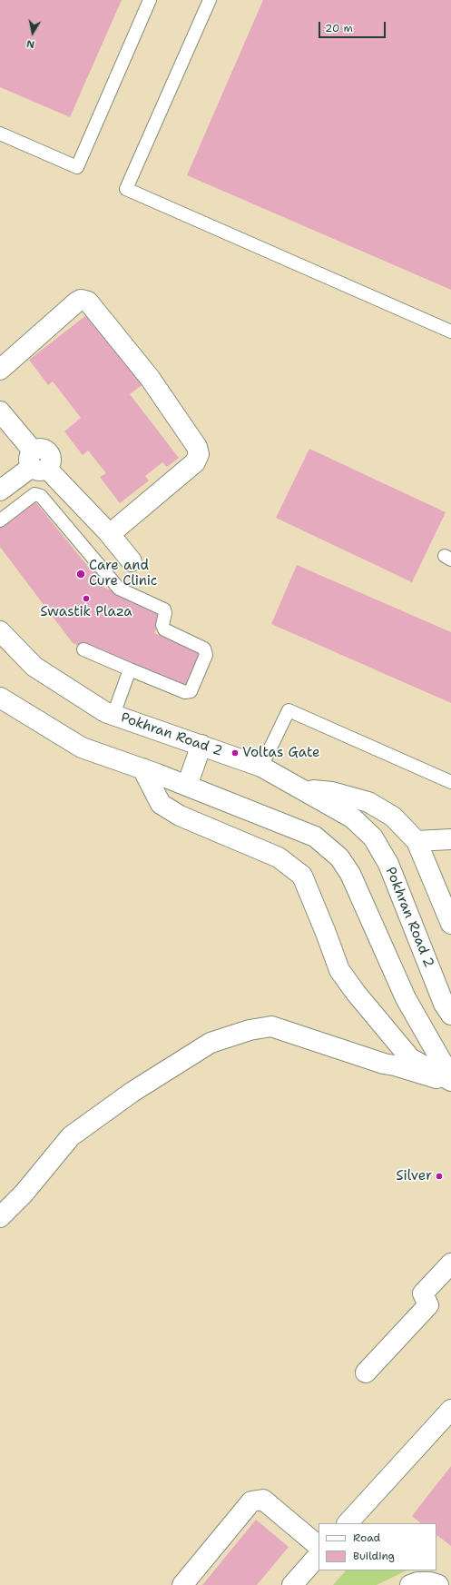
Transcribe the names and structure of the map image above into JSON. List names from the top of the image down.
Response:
{
  "streets": {
    "main road": ["Pokhran Road 2"]
  },
  "places": [
    "Care and Cure Clinic",
    "Swastik Plaza",
    "Voltas Gate",
    "Silver"
  ],
  "legend": ["Road", "Building"],
  "scale_bar": "20 m",
  "north": "bottom"
}
